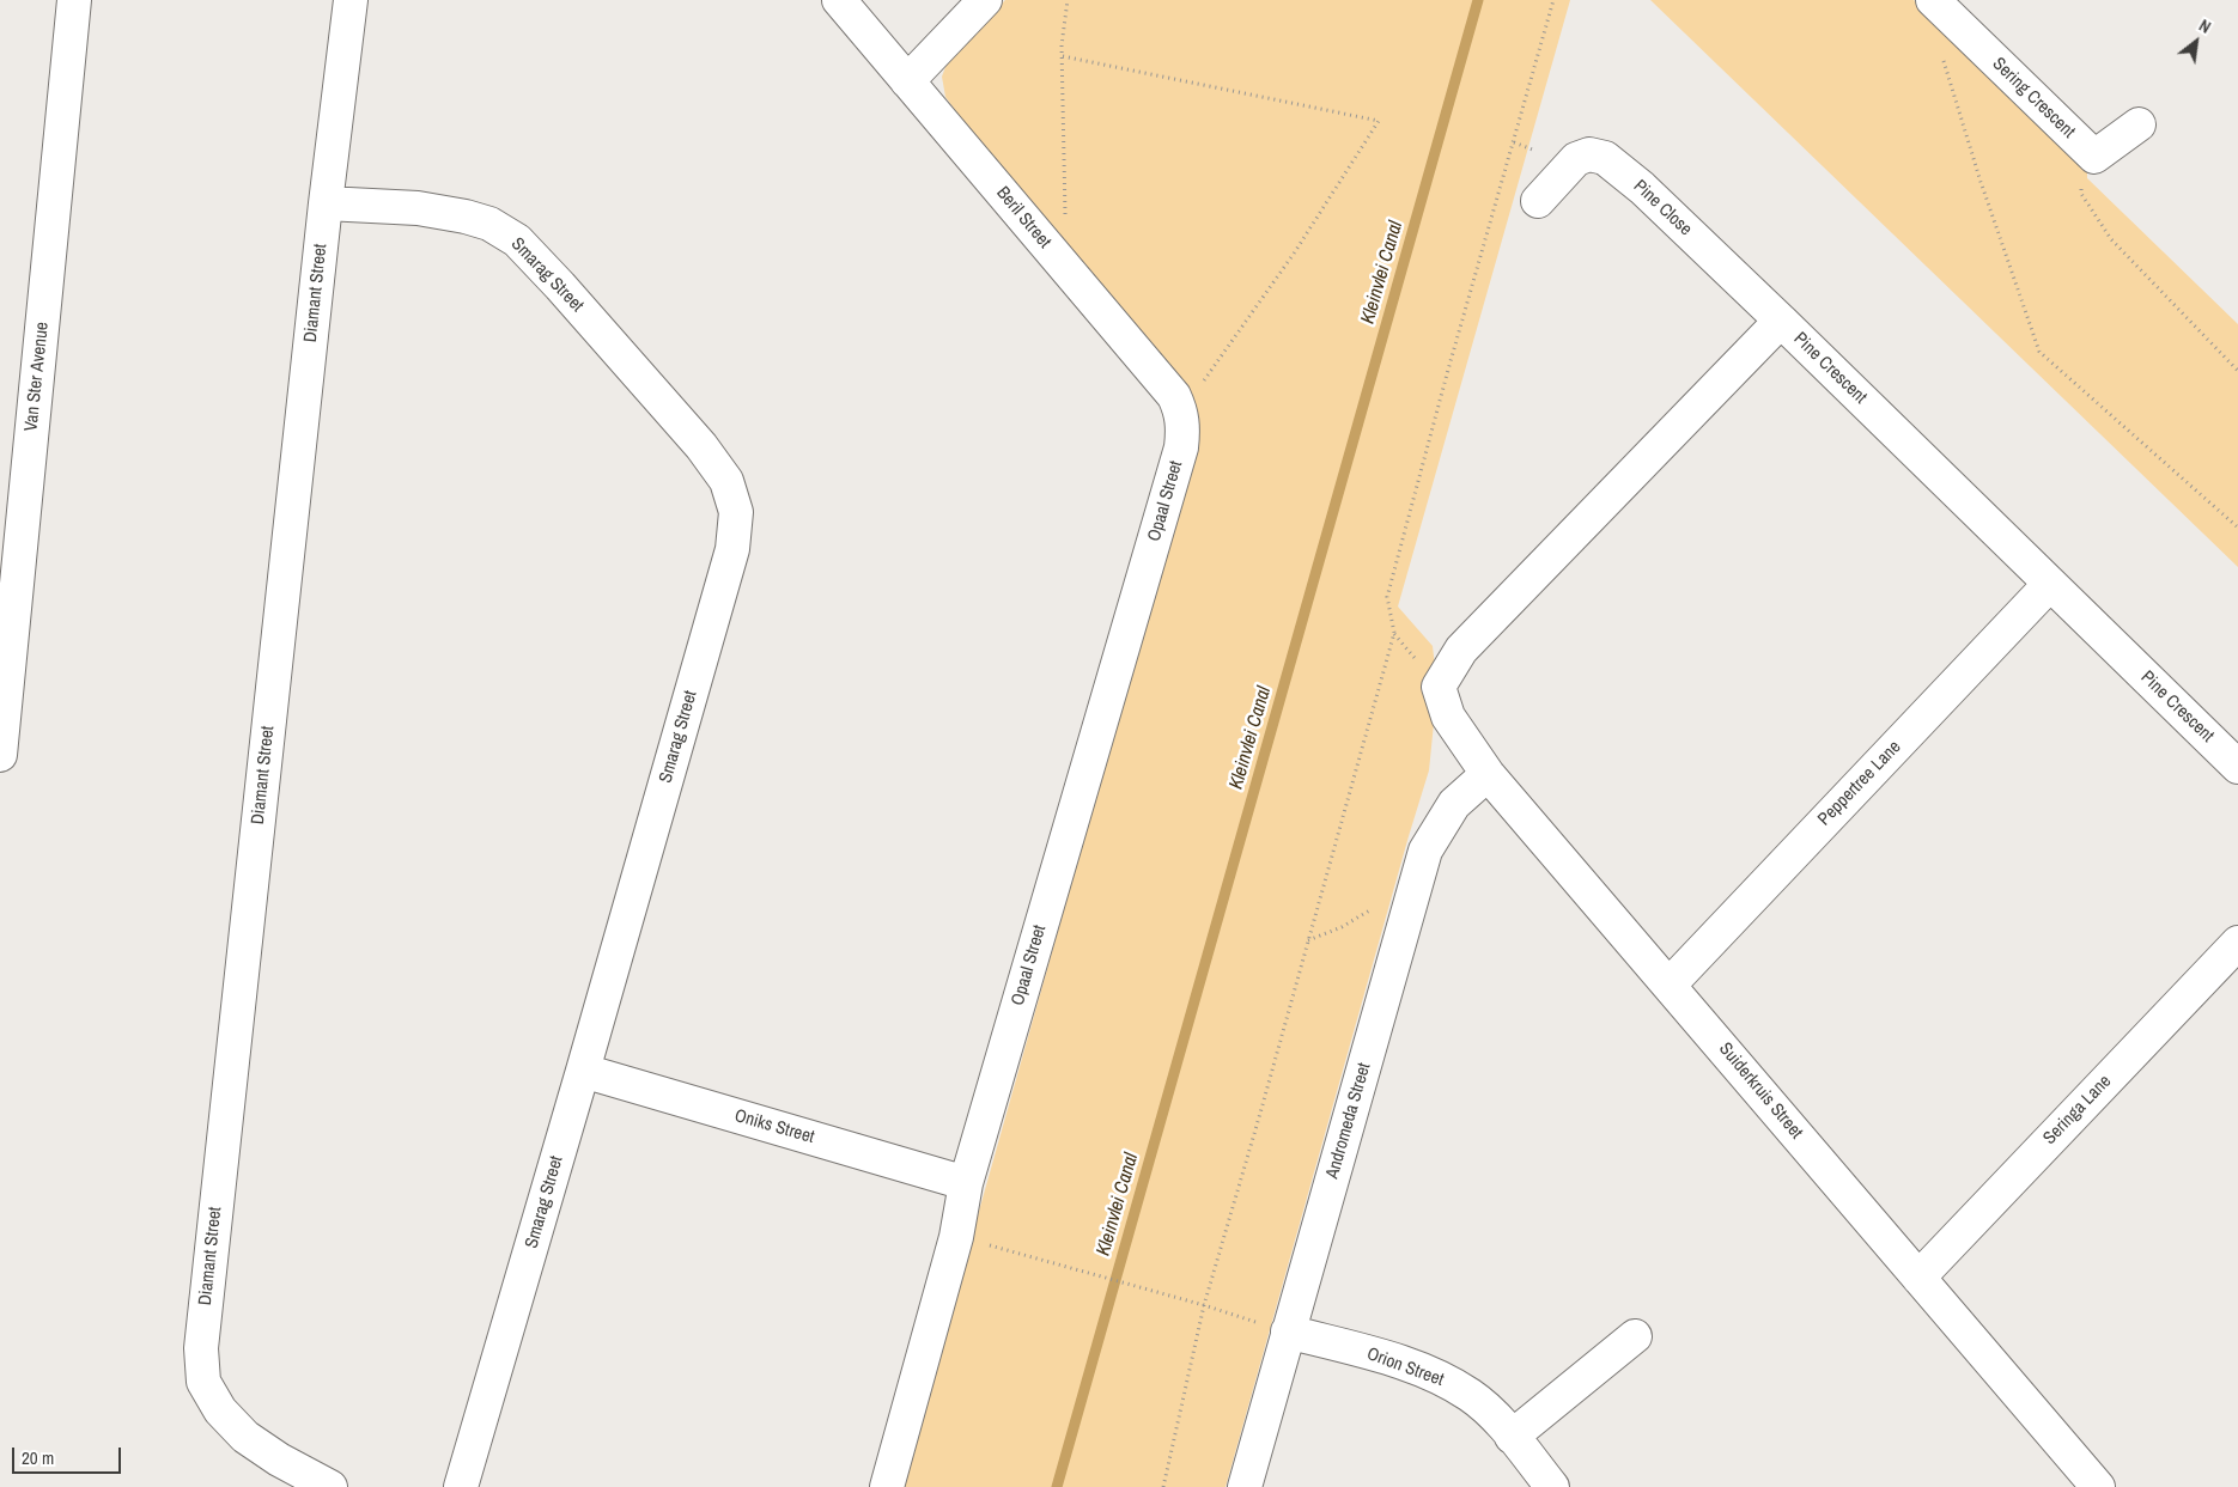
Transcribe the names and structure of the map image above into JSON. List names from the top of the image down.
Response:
{
  "streets": {
    "street": [
      "Sering Crescent",
      "Pine Close",
      "Beril Street",
      "Smarag Street",
      "Diamant Street",
      "Pine Crescent",
      "Van Ster Avenue",
      "Opaal Street",
      "Peppertree Lane",
      "Suiderkruis Street",
      "Seringa Lane",
      "Andromeda Street",
      "Oniks Street",
      "Orion Street"
    ]
  },
  "crossings": [
    ["Pine Close", "Pine Crescent"],
    ["Beril Street", "Opaal Street"],
    ["Smarag Street", "Diamant Street"],
    ["Smarag Street", "Oniks Street"],
    ["Pine Crescent", "Peppertree Lane"],
    ["Pine Crescent", "Suiderkruis Street"],
    ["Opaal Street", "Oniks Street"],
    ["Peppertree Lane", "Suiderkruis Street"],
    ["Suiderkruis Street", "Seringa Lane"],
    ["Suiderkruis Street", "Andromeda Street"],
    ["Andromeda Street", "Orion Street"]
  ],
  "water": ["Kleinvlei Canal"],
  "scale_bar": "20 m",
  "north": "top right"
}
